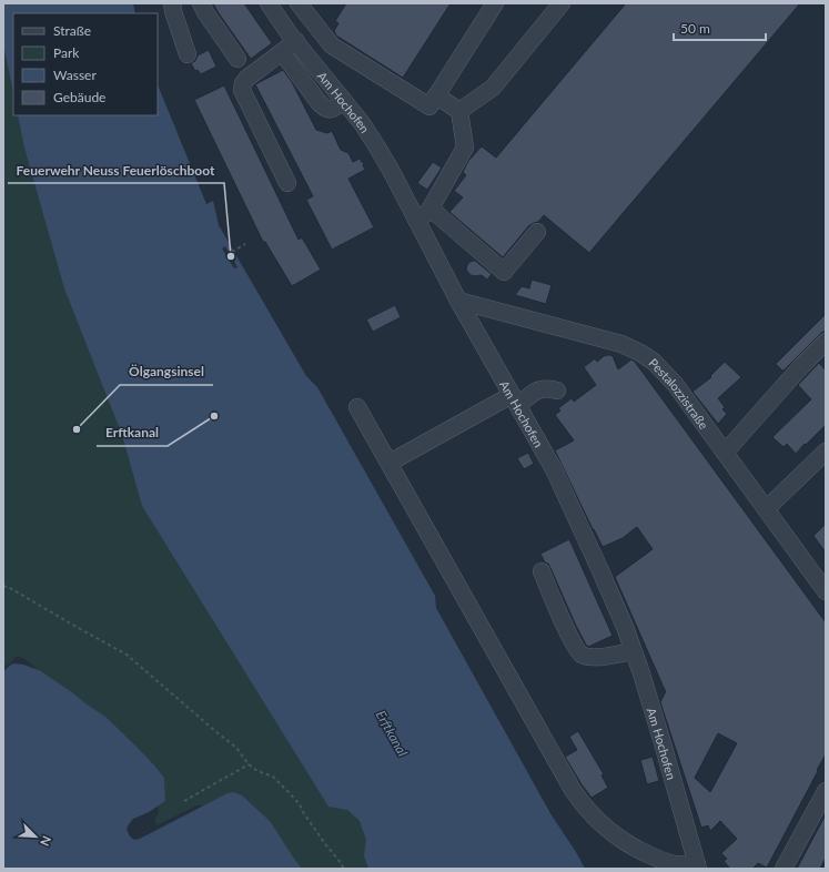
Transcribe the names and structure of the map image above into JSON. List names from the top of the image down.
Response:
{
  "streets": {
    "street": ["Am Hochofen", "Pestalozzistraße"]
  },
  "crossings": [
    ["Am Hochofen", "Pestalozzistraße"]
  ],
  "water": ["Erftkanal"],
  "places": ["Feuerwehr Neuss Feuerlöschboot", "Erftkanal", "Ölgangsinsel"],
  "legend": [
    "Straße",
    "Park",
    "Wasser",
    "Gebäude"
  ],
  "scale_bar": "50 m",
  "north": "bottom right"
}
